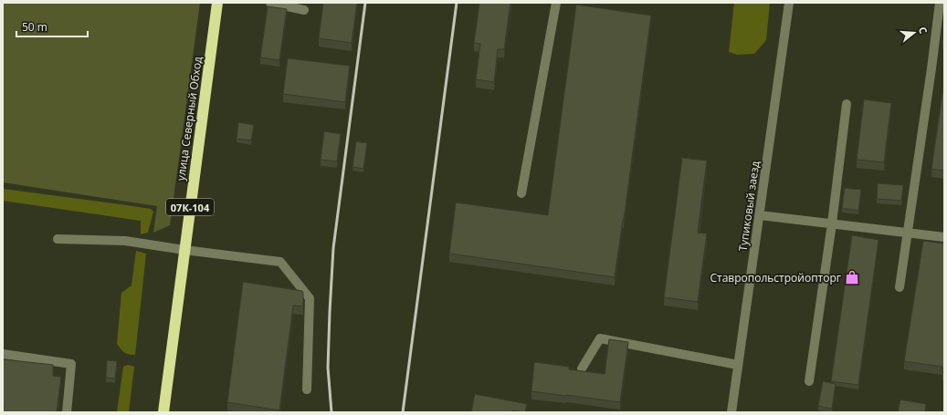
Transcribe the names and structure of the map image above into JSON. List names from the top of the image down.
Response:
{
  "streets": {
    "highway": ["улица Северный Обход", "07К-104"],
    "street": ["Тупиковый заезд"]
  },
  "places": {
    "shop": ["Ставропольстройопторг"]
  },
  "scale_bar": "50 m",
  "north": "right"
}
